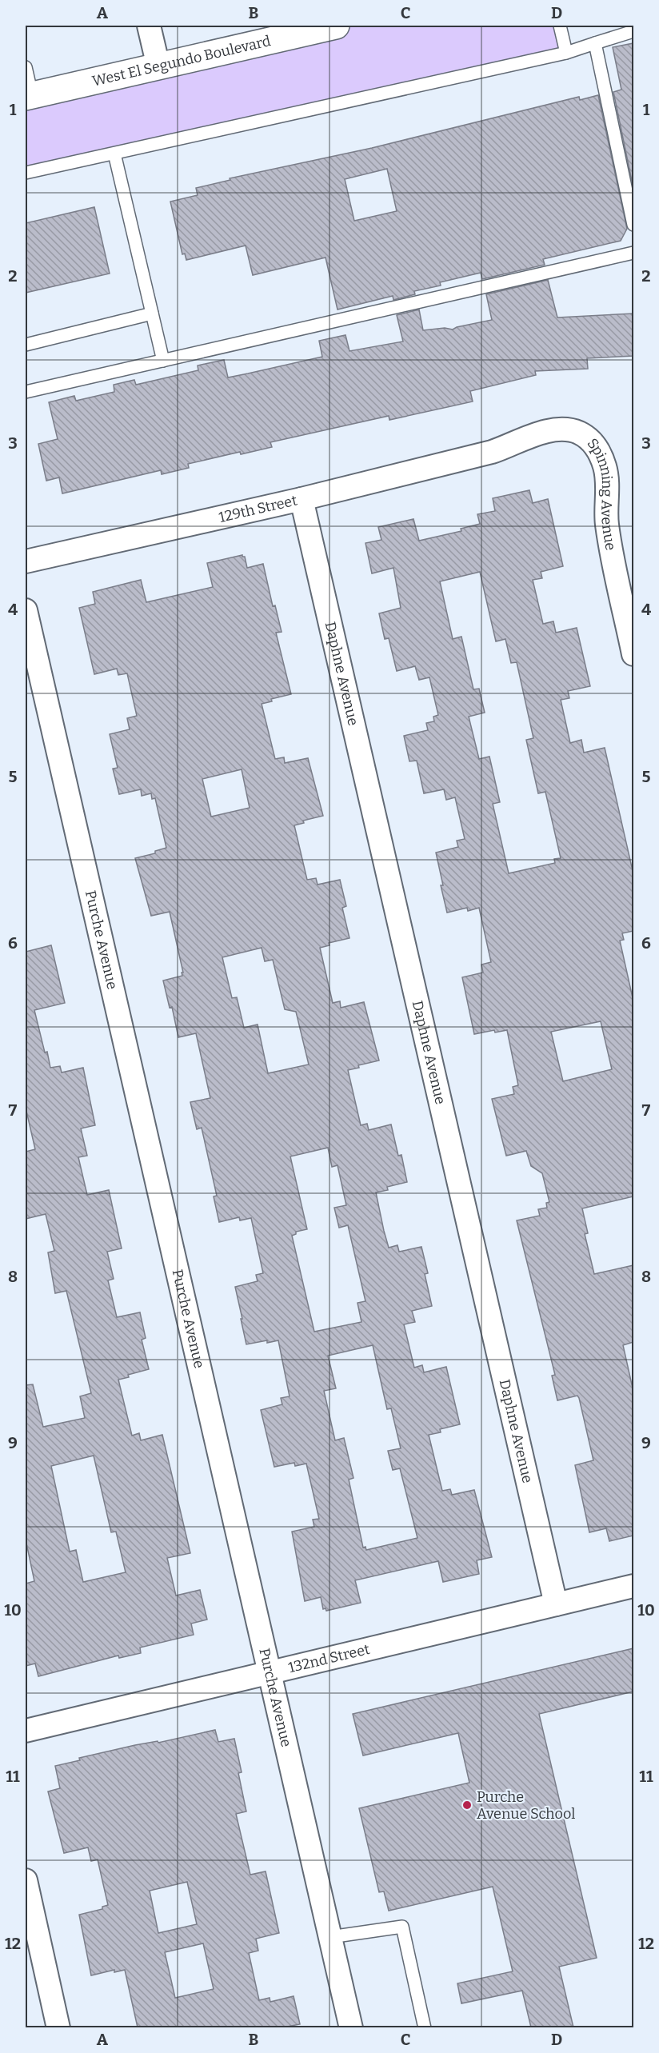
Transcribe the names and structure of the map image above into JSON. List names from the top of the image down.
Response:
{
  "streets": {
    "main road": ["West El Segundo Boulevard"],
    "street": [
      "Spinning Avenue",
      "129th Street",
      "Daphne Avenue",
      "Purche Avenue",
      "132nd Street"
    ]
  },
  "crossings": [
    ["Spinning Avenue", "129th Street"],
    ["129th Street", "Daphne Avenue"],
    ["Daphne Avenue", "132nd Street"],
    ["Purche Avenue", "132nd Street"]
  ],
  "places": ["Purche Avenue School"],
  "grid": {
    "columns": [
      "A",
      "B",
      "C",
      "D"
    ],
    "rows": [
      "1",
      "2",
      "3",
      "4",
      "5",
      "6",
      "7",
      "8",
      "9",
      "10",
      "11",
      "12"
    ]
  }
}
